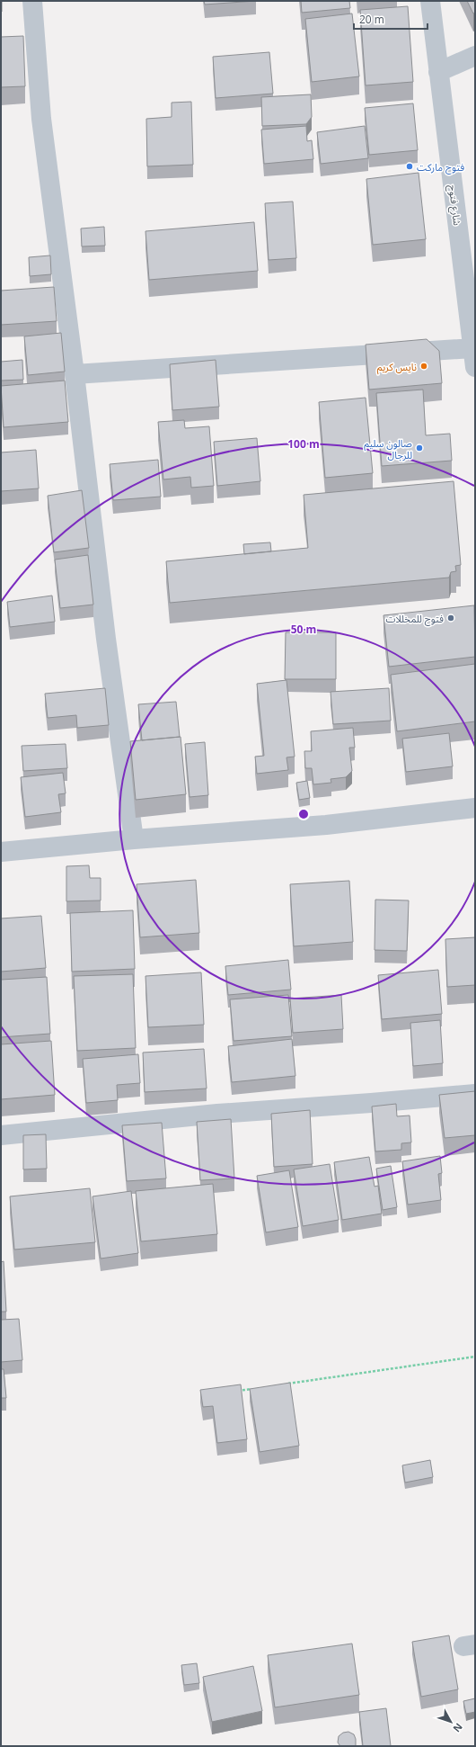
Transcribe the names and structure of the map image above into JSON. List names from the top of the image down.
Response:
{
  "streets": {
    "street": ["شارع فتوح"]
  },
  "places": [
    "فتوح ماركت",
    "نايس كريم",
    "صالون سليم للرجال",
    "فتوح للمخللات"
  ],
  "scale_bar": "20 m",
  "north": "bottom right",
  "rings": ["100 m", "50 m"]
}
